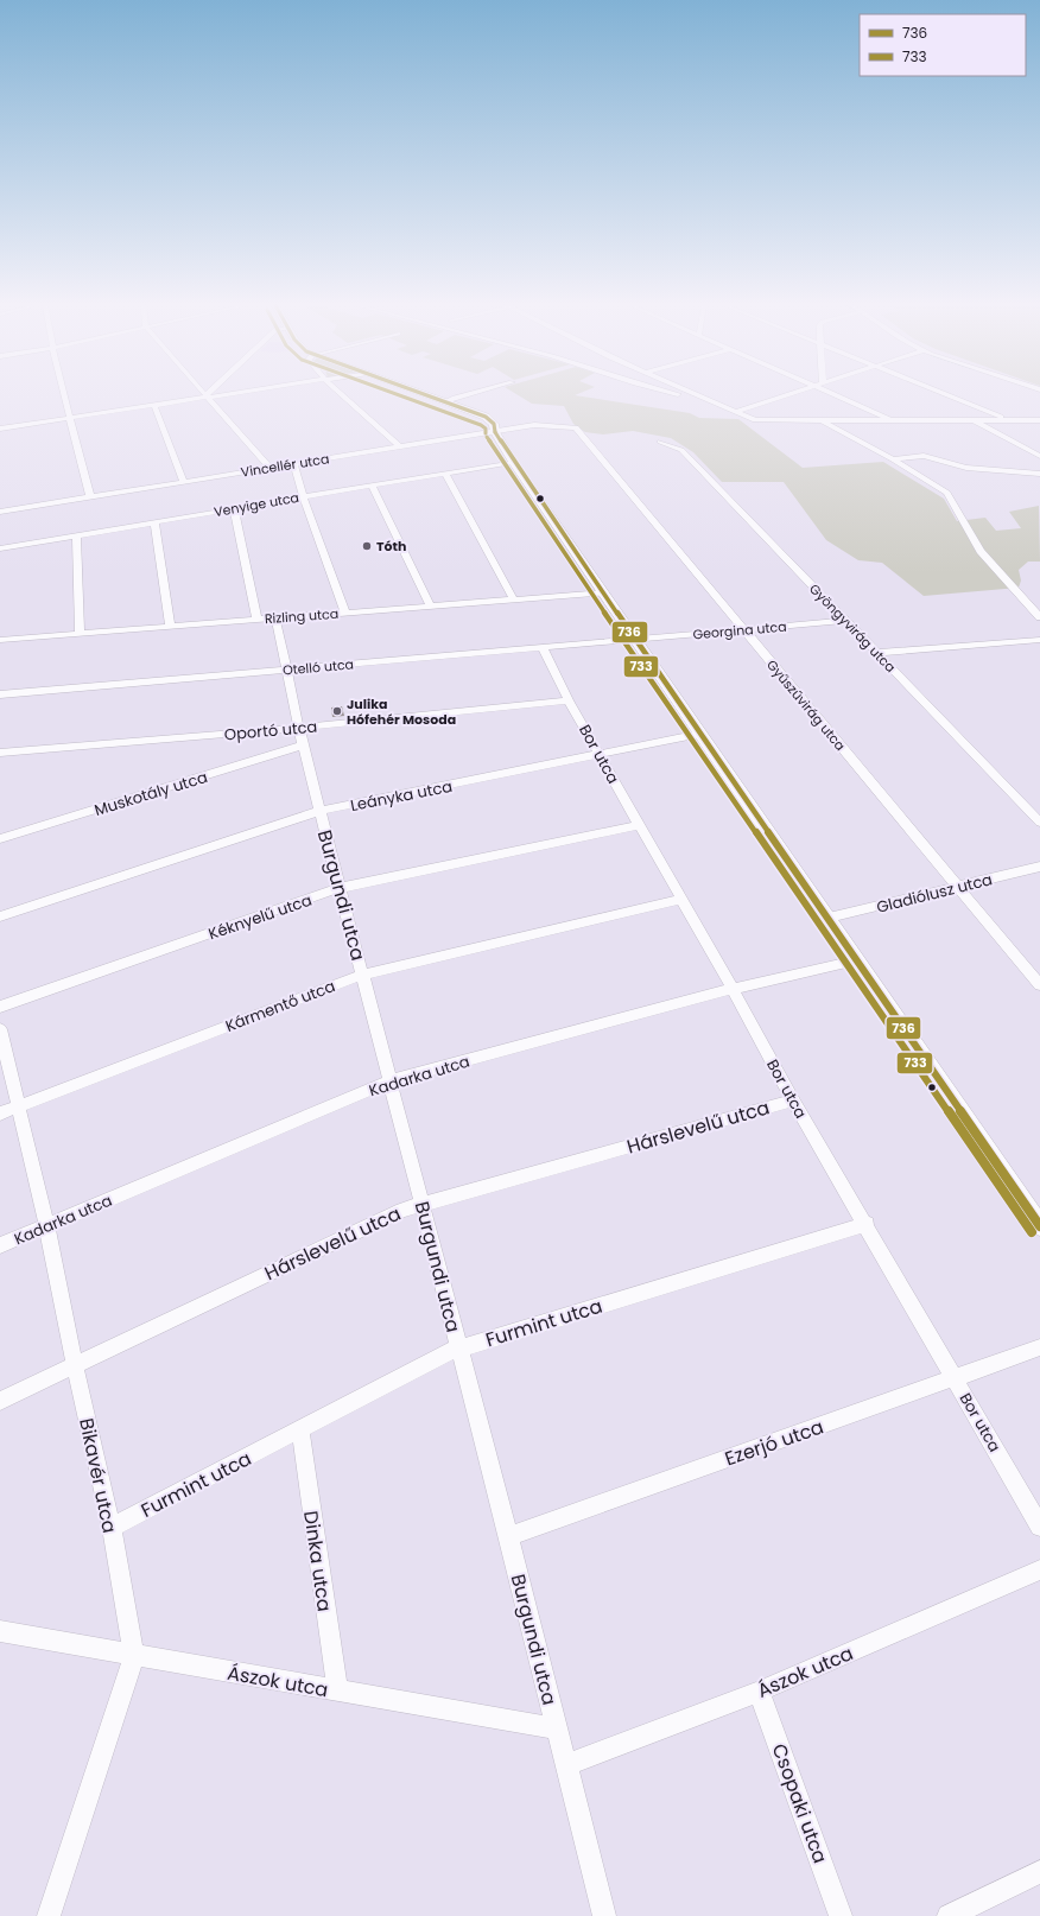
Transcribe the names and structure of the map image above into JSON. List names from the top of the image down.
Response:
{
  "streets": {
    "street": [
      "Vincellér utca",
      "Venyige utca",
      "Rizling utca",
      "Gyöngyvirág utca",
      "Georgina utca",
      "Otelló utca",
      "Gyűszűvirág utca",
      "Oportó utca",
      "Bor utca",
      "Muskotály utca",
      "Leányka utca",
      "Gladiólusz utca",
      "Burgundi utca",
      "Kéknyelű utca",
      "Kármentő utca",
      "Kadarka utca",
      "Hárslevelű utca",
      "Furmint utca",
      "Ezerjó utca",
      "Bikavér utca",
      "Dinka utca",
      "Ászok utca",
      "Csopaki utca"
    ]
  },
  "crossings": [
    ["Vincellér utca", "Gyűszűvirág utca"],
    ["Rizling utca", "Burgundi utca"],
    ["Gyöngyvirág utca", "Georgina utca"],
    ["Georgina utca", "Otelló utca"],
    ["Georgina utca", "Gyűszűvirág utca"],
    ["Otelló utca", "Bor utca"],
    ["Otelló utca", "Burgundi utca"],
    ["Gyűszűvirág utca", "Gladiólusz utca"],
    ["Oportó utca", "Bor utca"],
    ["Oportó utca", "Burgundi utca"],
    ["Bor utca", "Leányka utca"],
    ["Bor utca", "Kéknyelű utca"],
    ["Bor utca", "Kármentő utca"],
    ["Bor utca", "Kadarka utca"],
    ["Bor utca", "Hárslevelű utca"],
    ["Bor utca", "Furmint utca"],
    ["Bor utca", "Ezerjó utca"],
    ["Muskotály utca", "Burgundi utca"],
    ["Leányka utca", "Burgundi utca"],
    ["Burgundi utca", "Kéknyelű utca"],
    ["Burgundi utca", "Kármentő utca"],
    ["Burgundi utca", "Kadarka utca"],
    ["Burgundi utca", "Hárslevelű utca"],
    ["Burgundi utca", "Furmint utca"],
    ["Burgundi utca", "Ezerjó utca"],
    ["Burgundi utca", "Ászok utca"],
    ["Kármentő utca", "Bikavér utca"],
    ["Kadarka utca", "Bikavér utca"],
    ["Hárslevelű utca", "Bikavér utca"],
    ["Furmint utca", "Bikavér utca"],
    ["Furmint utca", "Dinka utca"],
    ["Bikavér utca", "Ászok utca"],
    ["Dinka utca", "Ászok utca"],
    ["Ászok utca", "Csopaki utca"]
  ],
  "places": ["Tóth", "Julika Hófehér Mosoda"],
  "lines": ["transit line 736", "transit line 733"],
  "legend": ["736", "733"]
}
